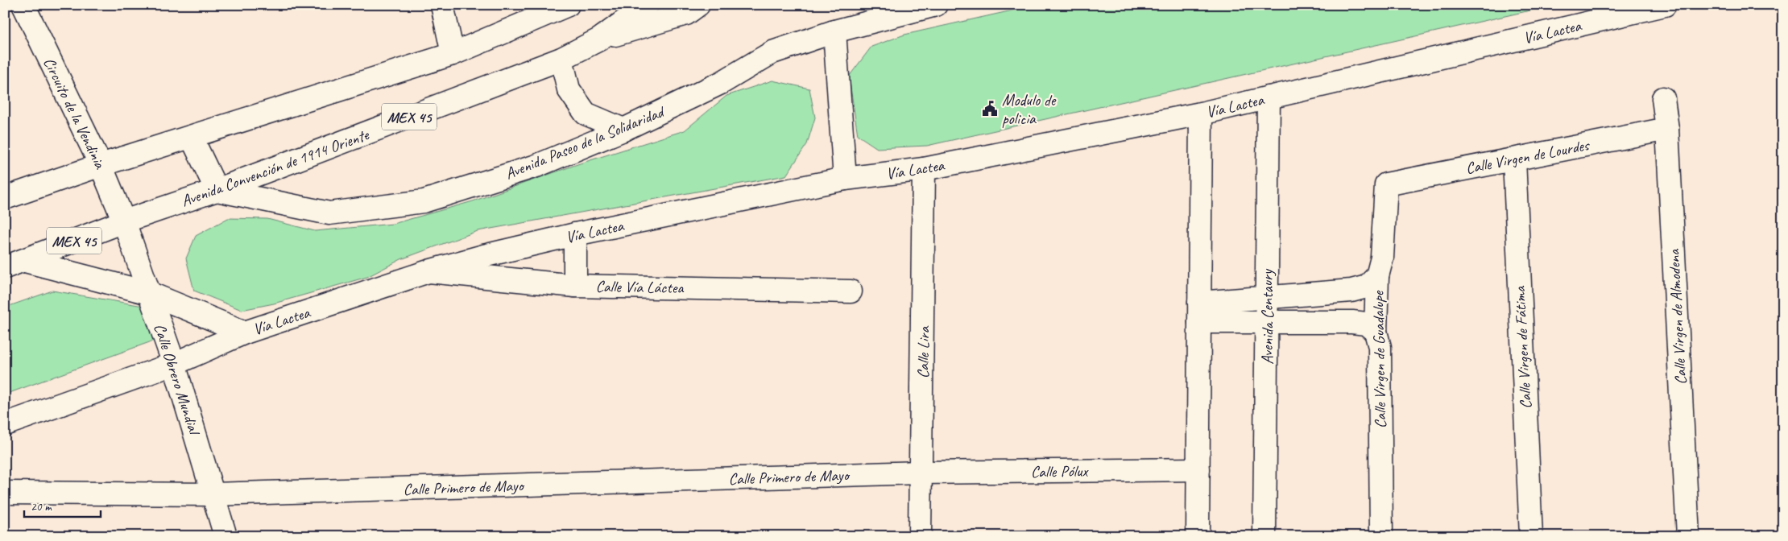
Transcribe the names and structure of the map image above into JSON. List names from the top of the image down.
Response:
{
  "streets": {
    "street": [
      "Vía Lactea",
      "Circuito de la Vendinia",
      "MEX 45",
      "Avenida Paseo de la Solidaridad",
      "Calle Virgen de Lourdes",
      "Avenida Convención de 1914 Oriente",
      "Calle Vía Láctea",
      "Avenida Centaury",
      "Calle Virgen de Almodena",
      "Calle Virgen de Fátima",
      "Calle Lira",
      "Calle Virgen de Guadalupe",
      "Calle Obrero Mundial",
      "Calle Pólux",
      "Calle Primero de Mayo"
    ]
  },
  "crossings": [
    ["Vía Lactea", "Calle Vía Láctea"],
    ["Vía Lactea", "Avenida Centaury"],
    ["Vía Lactea", "Calle Lira"],
    ["Vía Lactea", "Calle Obrero Mundial"],
    ["Circuito de la Vendinia", "Avenida Convención de 1914 Oriente"],
    ["Circuito de la Vendinia", "Calle Obrero Mundial"],
    ["Avenida Paseo de la Solidaridad", "Avenida Convención de 1914 Oriente"],
    ["Calle Virgen de Lourdes", "Calle Virgen de Almodena"],
    ["Calle Virgen de Lourdes", "Calle Virgen de Fátima"],
    ["Calle Virgen de Lourdes", "Calle Virgen de Guadalupe"],
    ["Avenida Convención de 1914 Oriente", "Calle Obrero Mundial"],
    ["Calle Lira", "Calle Pólux"],
    ["Calle Lira", "Calle Primero de Mayo"],
    ["Calle Obrero Mundial", "Calle Primero de Mayo"],
    ["Calle Pólux", "Calle Primero de Mayo"]
  ],
  "places": {
    "public building": ["Modulo de policia"]
  },
  "scale_bar": "20 m"
}
